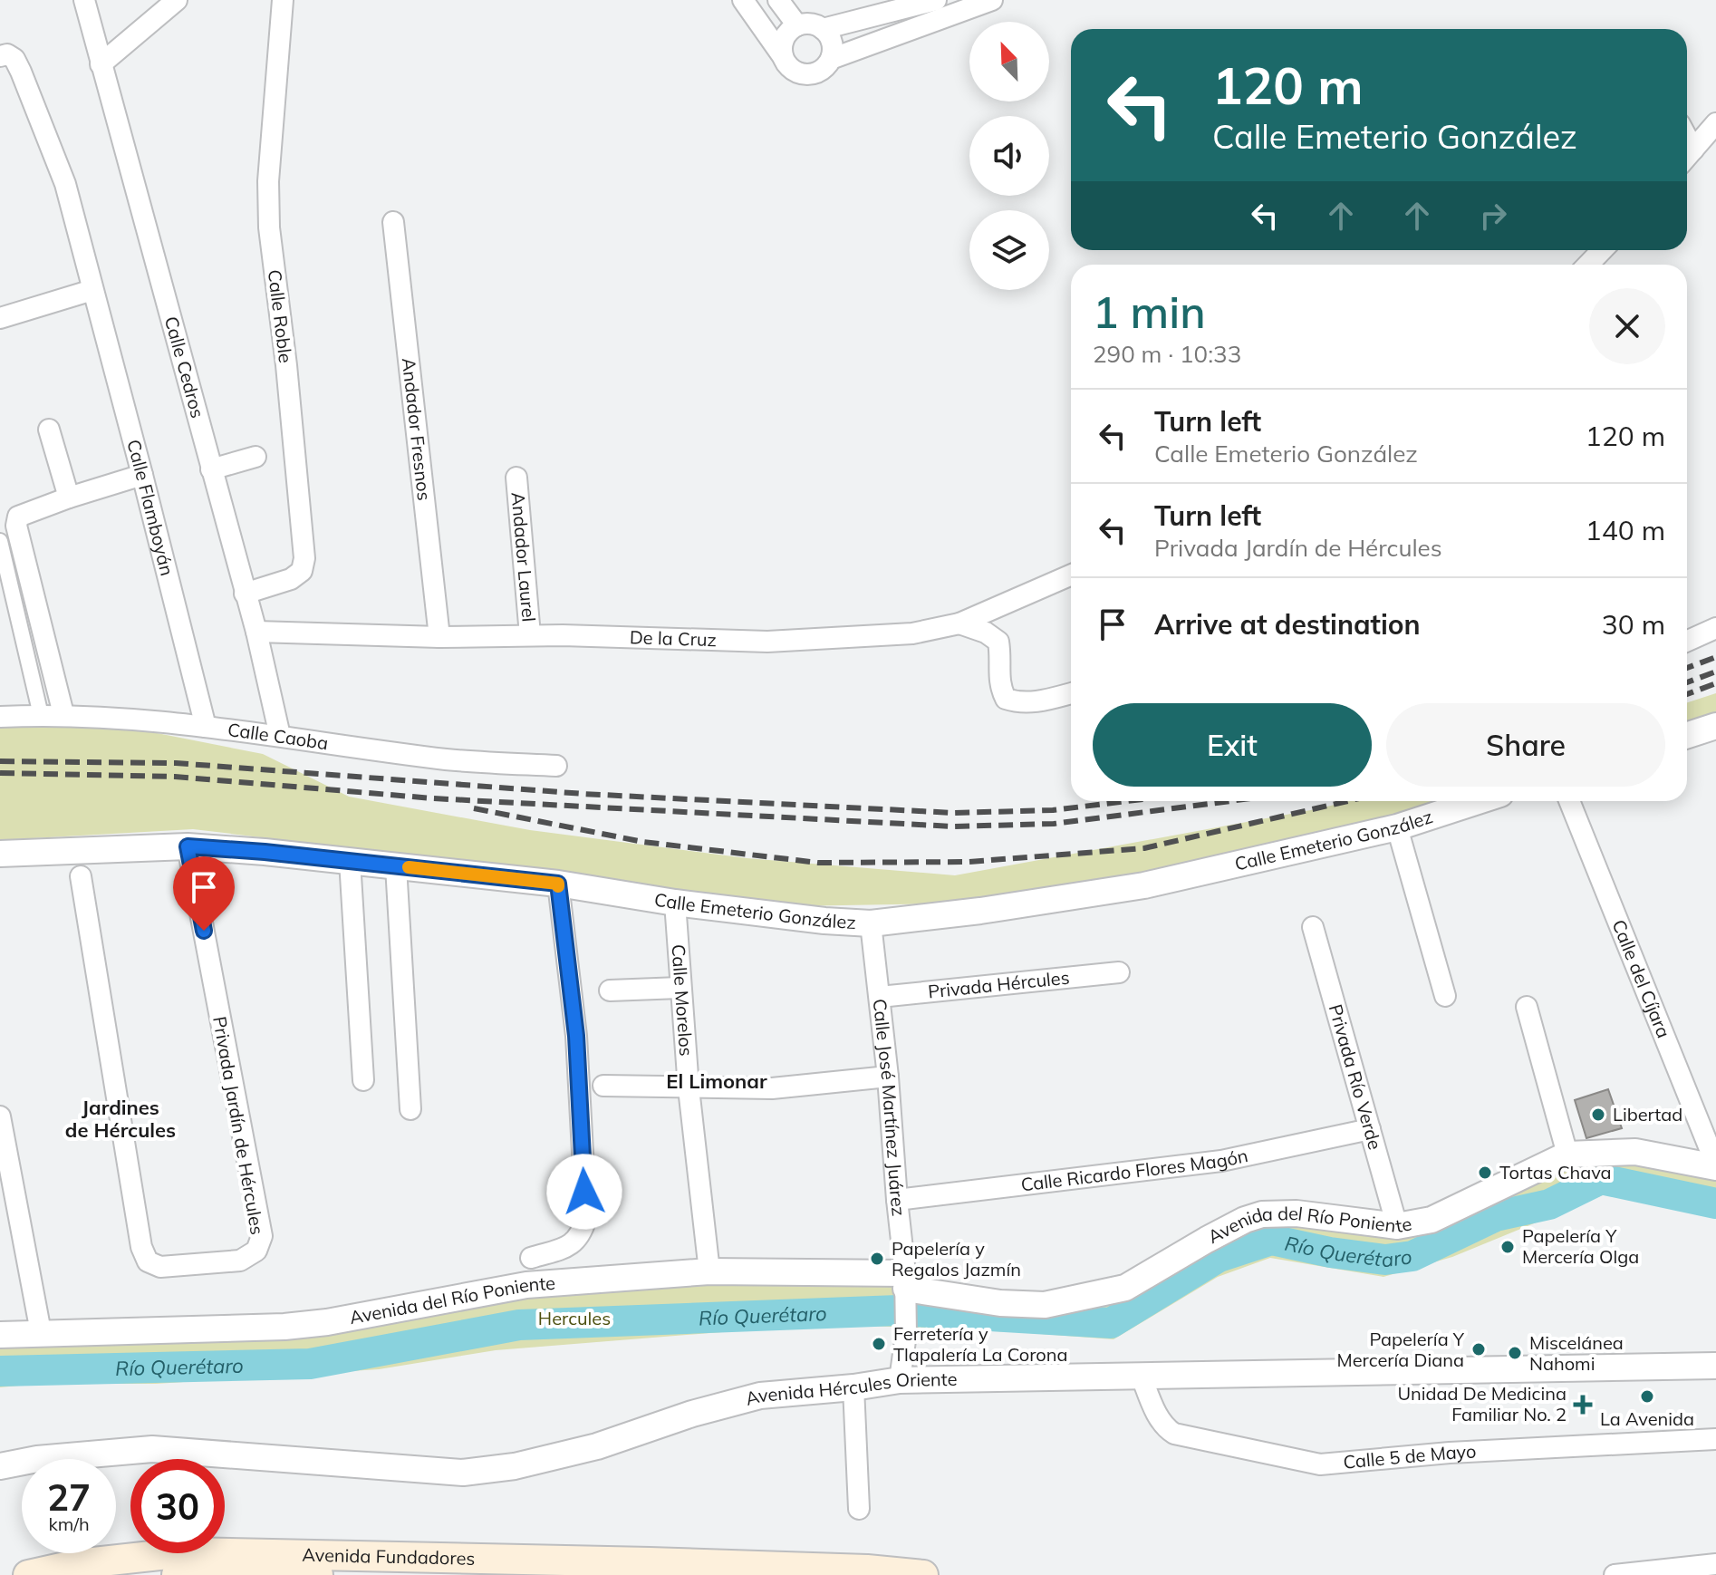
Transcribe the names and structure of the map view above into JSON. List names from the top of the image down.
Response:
{
  "streets": {
    "main road": ["Avenida Fundadores"],
    "street": [
      "Calle Roble",
      "Calle Cedros",
      "Andador Fresnos",
      "Calle Flamboyán",
      "Andador Laurel",
      "De la Cruz",
      "Calle Caoba",
      "Calle Emeterio González",
      "Calle del Cíjara",
      "Privada Hércules",
      "Calle Morelos",
      "Privada Río Verde",
      "Calle José Martínez Juárez",
      "Privada Jardín de Hércules",
      "Calle Ricardo Flores Magón",
      "Avenida del Río Poniente",
      "Avenida Hércules Oriente",
      "Calle 5 de Mayo"
    ]
  },
  "crossings": [
    ["Calle Roble", "Calle Cedros"],
    ["Calle Cedros", "De la Cruz"],
    ["Calle Cedros", "Calle Caoba"],
    ["Andador Fresnos", "De la Cruz"],
    ["Calle Flamboyán", "Calle Caoba"],
    ["Andador Laurel", "De la Cruz"],
    ["Calle Emeterio González", "Calle Morelos"],
    ["Calle Emeterio González", "Calle José Martínez Juárez"],
    ["Calle Emeterio González", "Privada Jardín de Hércules"],
    ["Calle del Cíjara", "Avenida del Río Poniente"],
    ["Privada Hércules", "Calle José Martínez Juárez"],
    ["Calle Morelos", "Avenida del Río Poniente"],
    ["Privada Río Verde", "Calle Ricardo Flores Magón"],
    ["Privada Río Verde", "Avenida del Río Poniente"],
    ["Calle José Martínez Juárez", "Calle Ricardo Flores Magón"],
    ["Calle José Martínez Juárez", "Avenida del Río Poniente"],
    ["Calle José Martínez Juárez", "Avenida Hércules Oriente"],
    ["Avenida Hércules Oriente", "Calle 5 de Mayo"]
  ],
  "districts": ["El Limonar", "Jardines de Hércules"],
  "water": ["Río Querétaro"],
  "parks": ["Hercules"],
  "places": {
    "other": [
      "Libertad",
      "Tortas Chava",
      "Papelería Y Mercería Olga",
      "Papelería y Regalos Jazmín",
      "Ferretería y Tlapalería La Corona",
      "Papelería Y Mercería Diana",
      "Miscelánea Nahomi",
      "La Avenida"
    ],
    "health": ["Unidad De Medicina Familiar No. 2"]
  },
  "north": "top left",
  "page": {
    "turn": ["120 m", "Calle Emeterio González"],
    "heading": ["1 min", "290 m · 10:33"],
    "list": [
      {
        "name": "Turn left",
        "note": "Calle Emeterio González",
        "value": "120 m"
      },
      {
        "name": "Turn left",
        "note": "Privada Jardín de Hércules",
        "value": "140 m"
      },
      {
        "name": "Arrive at destination",
        "value": "30 m"
      }
    ],
    "buttons": ["Exit", "Share"],
    "speed": "27 km/h",
    "limit": "30"
  }
}
